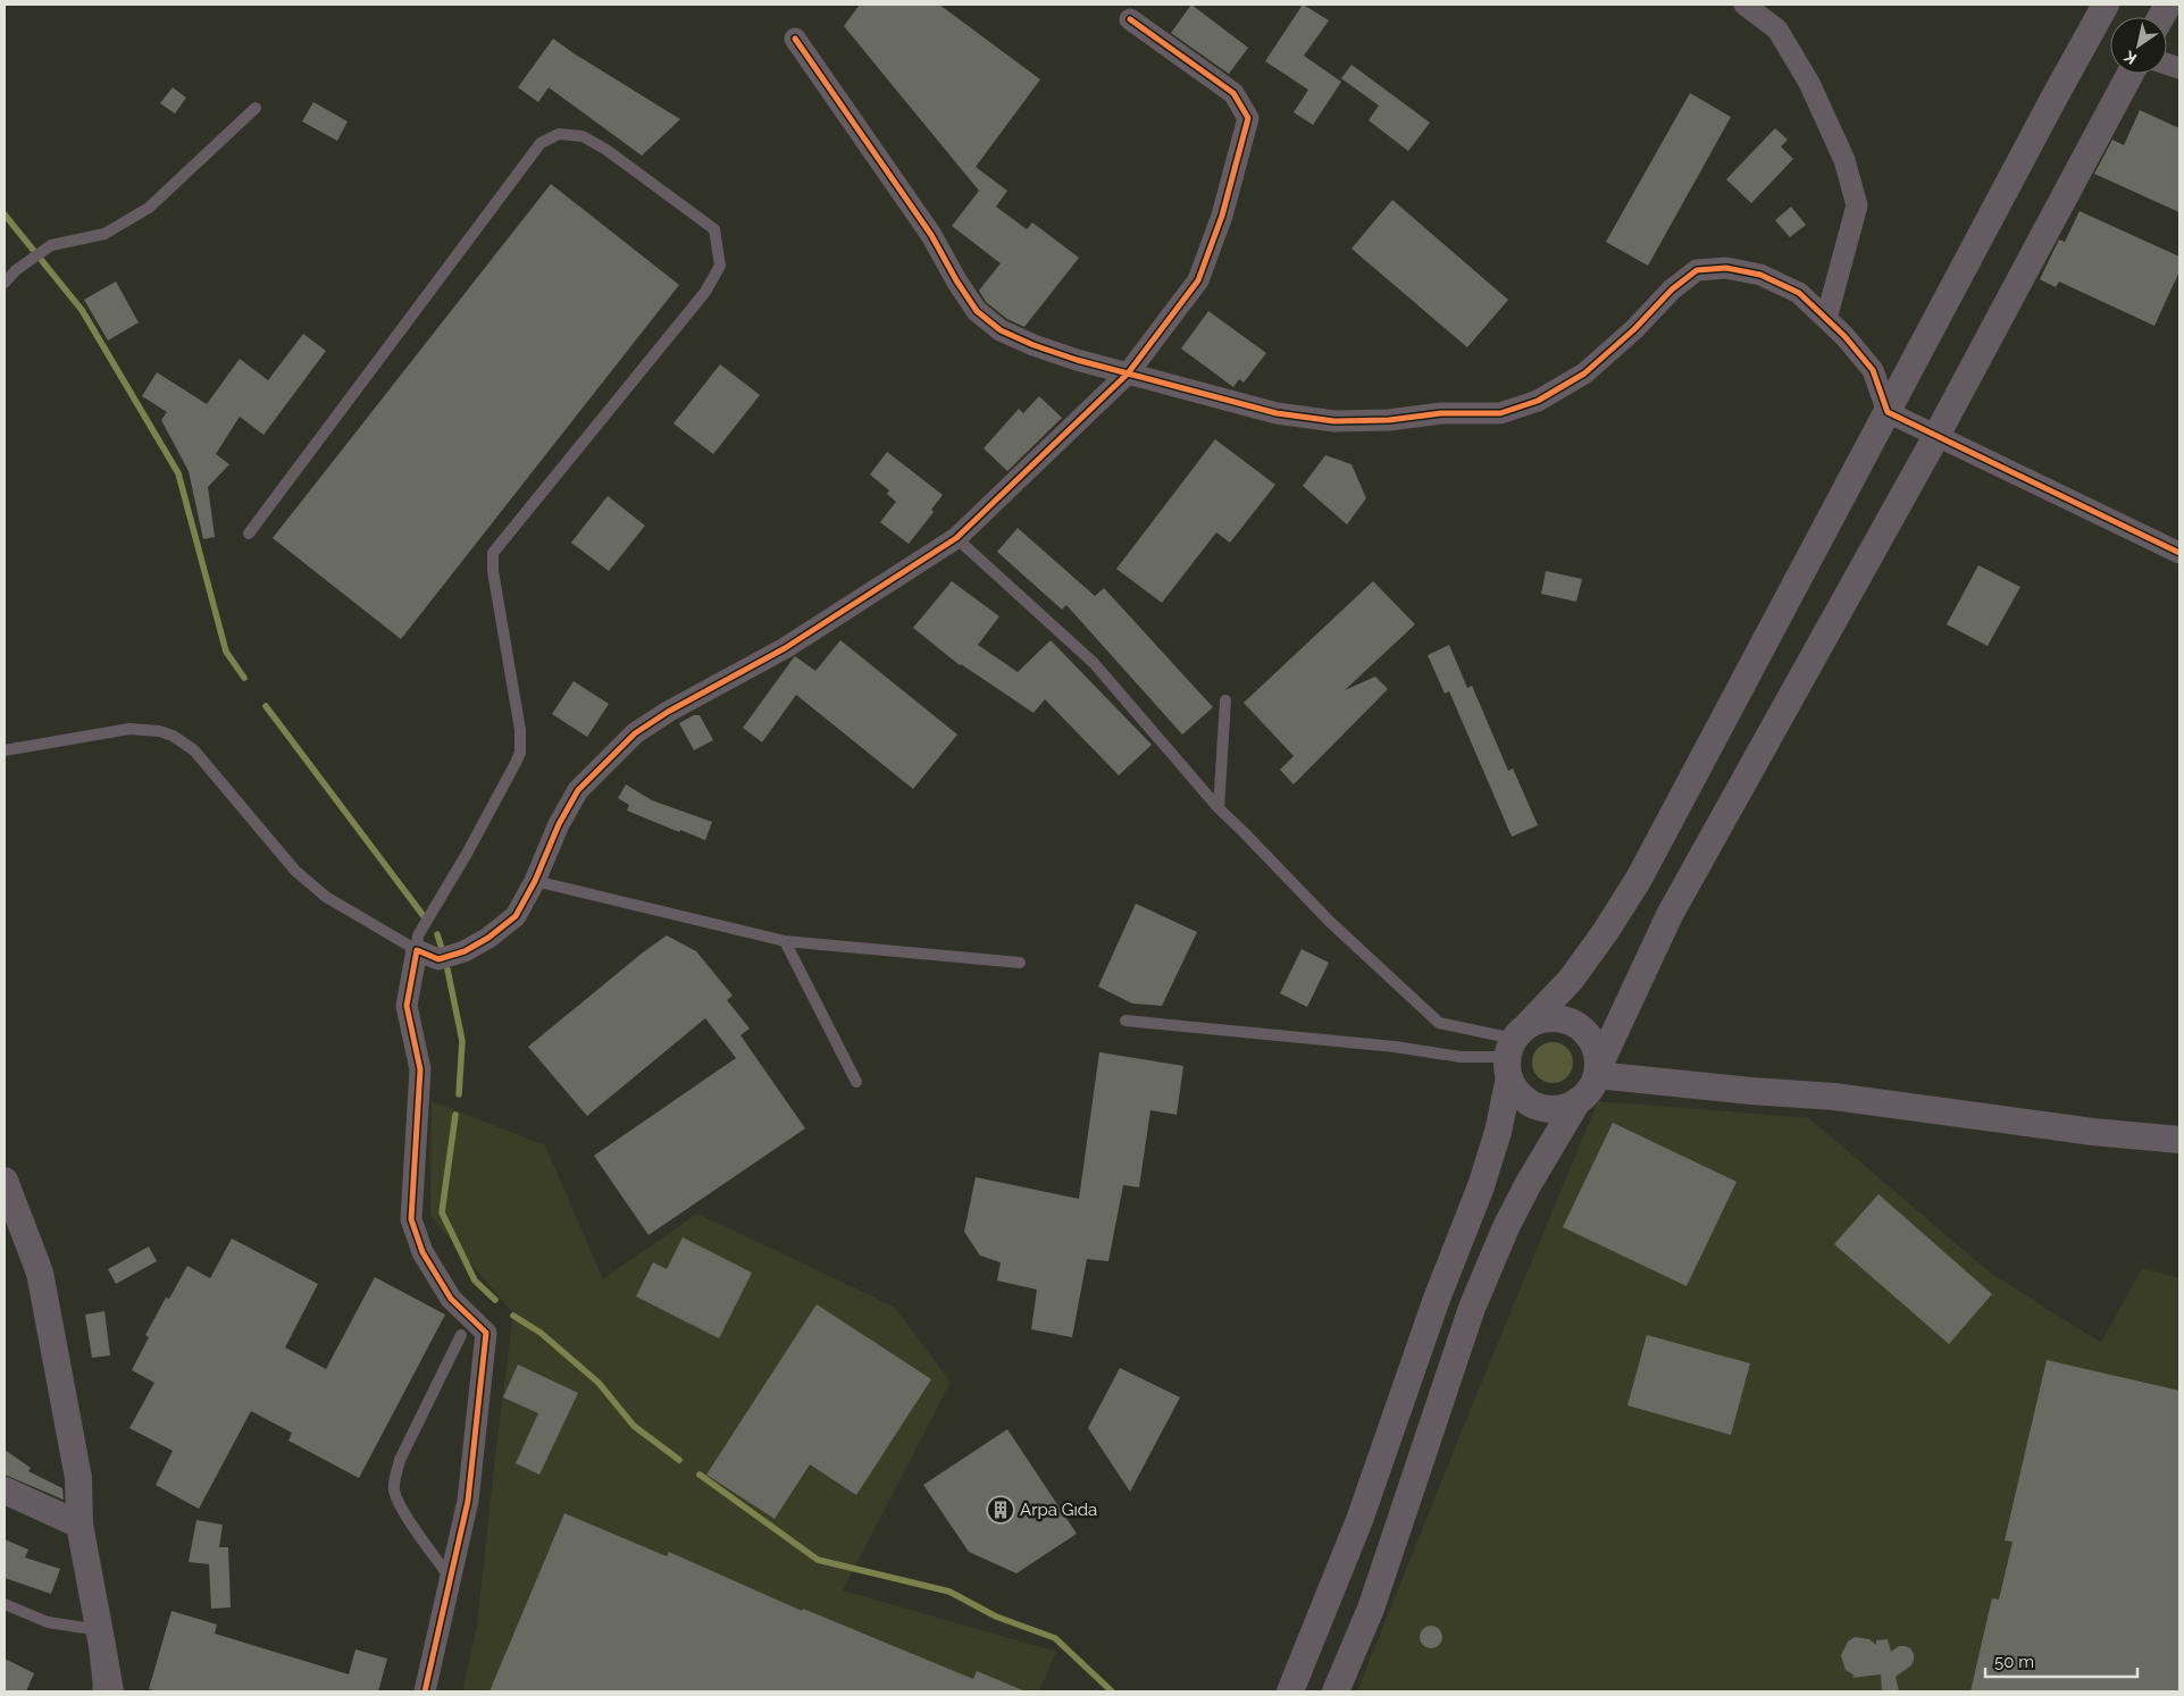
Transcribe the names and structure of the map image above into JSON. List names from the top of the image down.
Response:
{
  "places": {
    "building": ["Arpa Gıda"]
  },
  "scale_bar": "50 m",
  "north": "bottom left"
}
